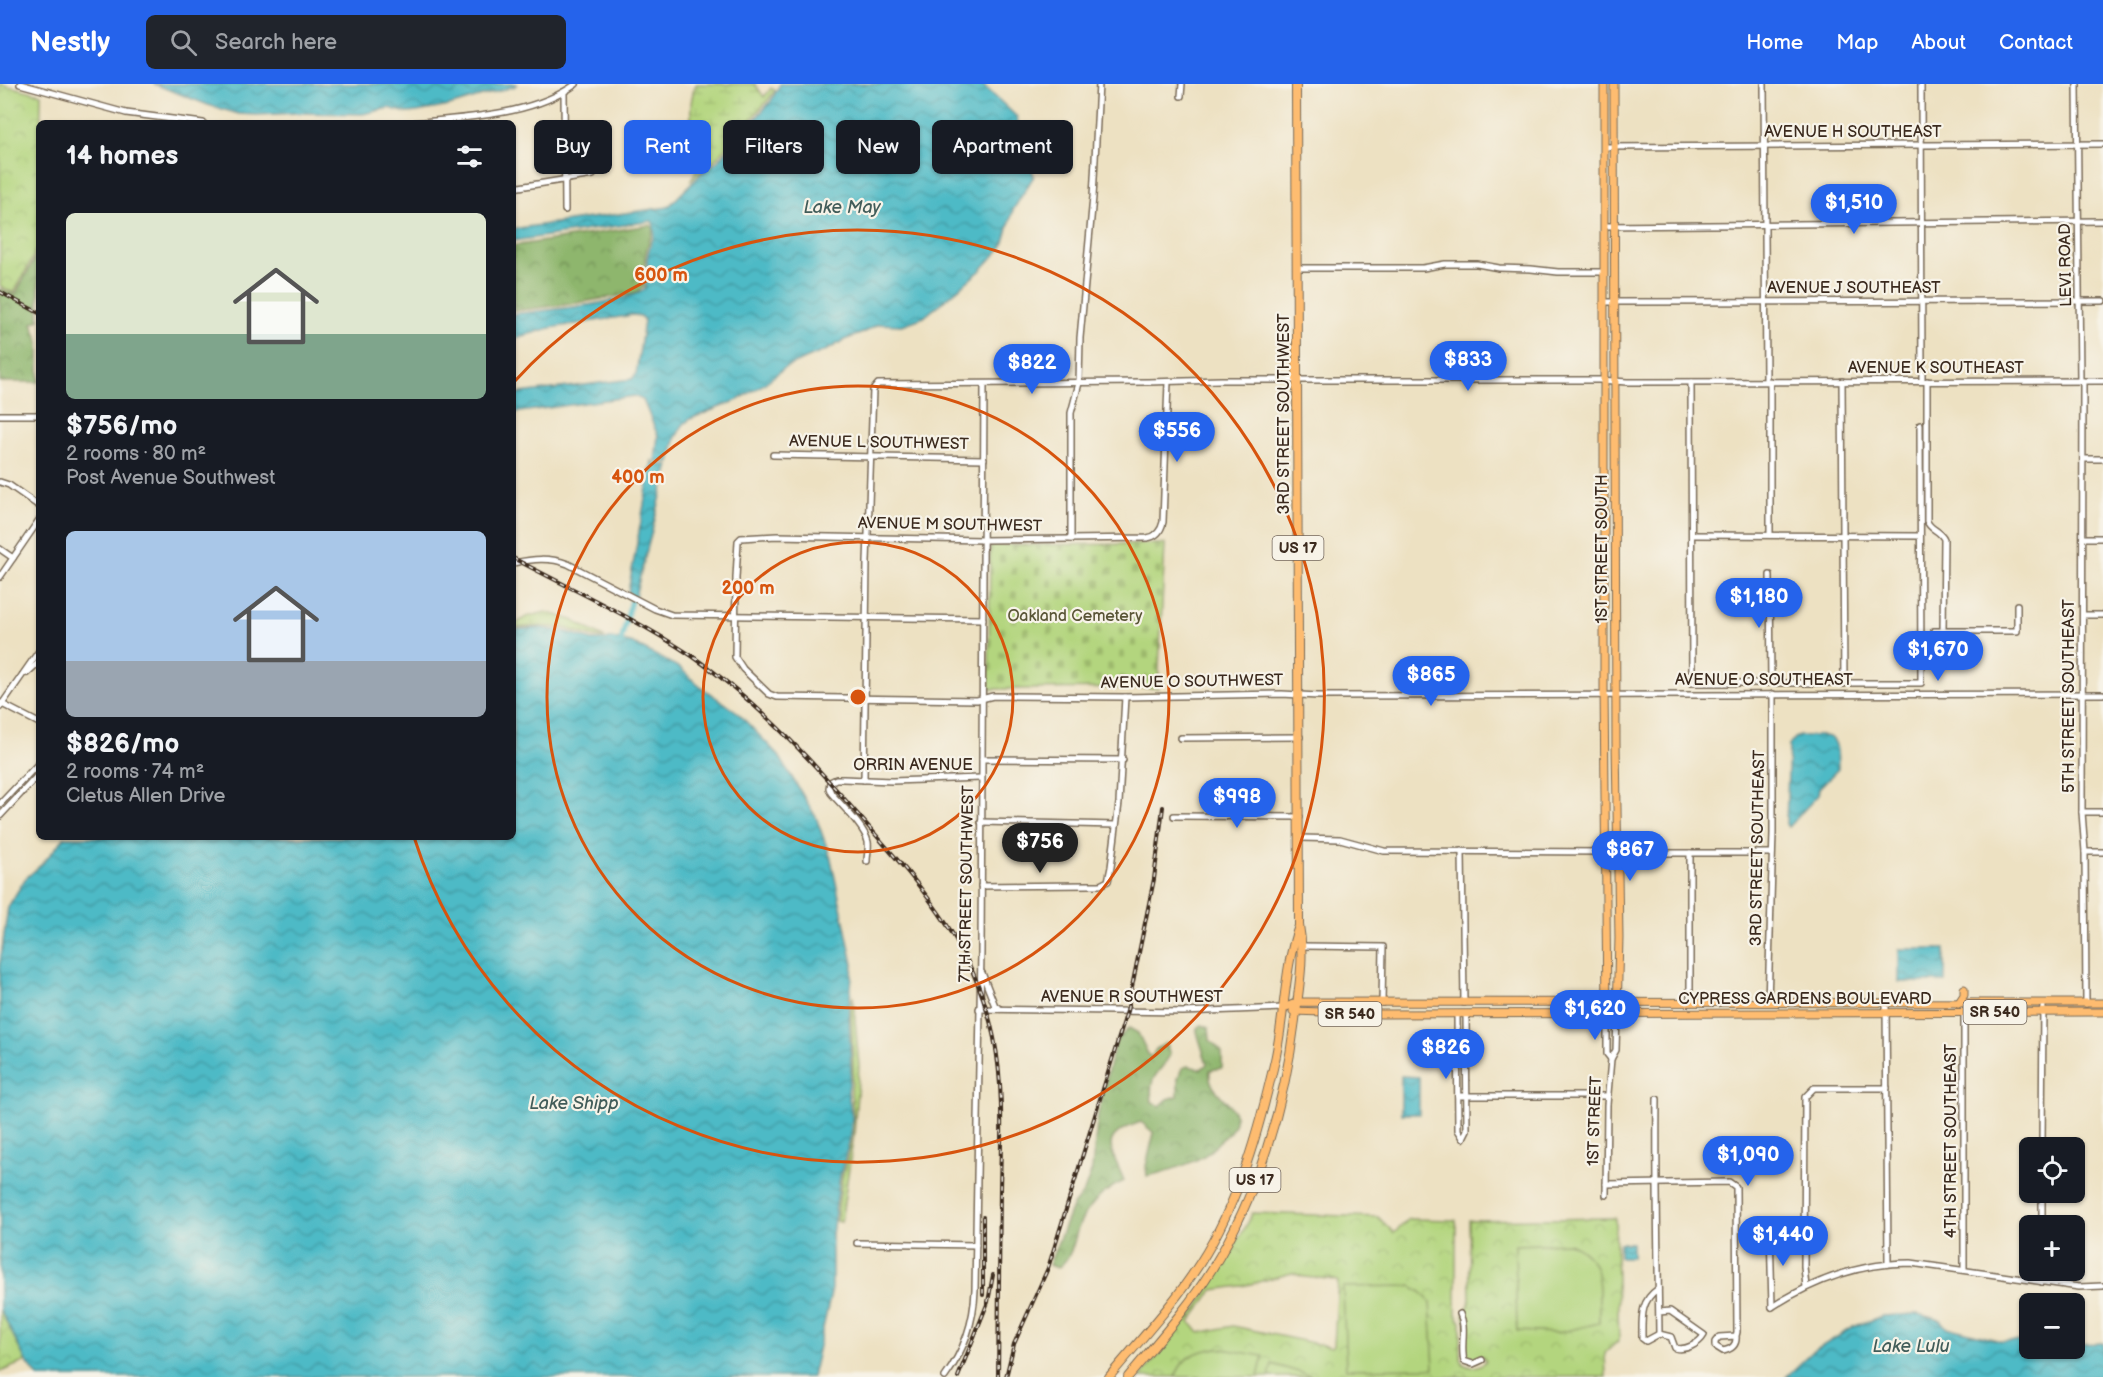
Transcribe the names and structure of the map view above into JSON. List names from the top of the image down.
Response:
{
  "streets": {
    "highway": ["3RD STREET SOUTHWEST", "US 17"],
    "main road": ["1ST STREET SOUTH", "CYPRESS GARDENS BOULEVARD", "SR 540"],
    "street": [
      "AVENUE H SOUTHEAST",
      "LEVI ROAD",
      "AVENUE J SOUTHEAST",
      "AVENUE K SOUTHEAST",
      "AVENUE L SOUTHWEST",
      "AVENUE M SOUTHWEST",
      "AVENUE O SOUTHEAST",
      "AVENUE O SOUTHWEST",
      "5TH STREET SOUTHEAST",
      "ORRIN AVENUE",
      "3RD STREET SOUTHEAST",
      "7TH STREET SOUTHWEST",
      "AVENUE R SOUTHWEST",
      "1ST STREET",
      "4TH STREET SOUTHEAST"
    ]
  },
  "crossings": [
    ["AVENUE H SOUTHEAST", "LEVI ROAD"],
    ["AVENUE H SOUTHEAST", "1ST STREET SOUTH"],
    ["LEVI ROAD", "AVENUE J SOUTHEAST"],
    ["LEVI ROAD", "AVENUE K SOUTHEAST"],
    ["LEVI ROAD", "5TH STREET SOUTHEAST"],
    ["AVENUE J SOUTHEAST", "1ST STREET SOUTH"],
    ["AVENUE K SOUTHEAST", "3RD STREET SOUTHWEST"],
    ["AVENUE K SOUTHEAST", "AVENUE L SOUTHWEST"],
    ["AVENUE K SOUTHEAST", "AVENUE M SOUTHWEST"],
    ["AVENUE K SOUTHEAST", "1ST STREET SOUTH"],
    ["AVENUE K SOUTHEAST", "5TH STREET SOUTHEAST"],
    ["AVENUE K SOUTHEAST", "7TH STREET SOUTHWEST"],
    ["3RD STREET SOUTHWEST", "US 17"],
    ["3RD STREET SOUTHWEST", "AVENUE O SOUTHWEST"],
    ["3RD STREET SOUTHWEST", "AVENUE R SOUTHWEST"],
    ["3RD STREET SOUTHWEST", "CYPRESS GARDENS BOULEVARD"],
    ["AVENUE L SOUTHWEST", "7TH STREET SOUTHWEST"],
    ["AVENUE M SOUTHWEST", "AVENUE O SOUTHWEST"],
    ["AVENUE M SOUTHWEST", "7TH STREET SOUTHWEST"],
    ["US 17", "AVENUE R SOUTHWEST"],
    ["US 17", "CYPRESS GARDENS BOULEVARD"],
    ["1ST STREET SOUTH", "AVENUE O SOUTHEAST"],
    ["1ST STREET SOUTH", "AVENUE O SOUTHWEST"],
    ["1ST STREET SOUTH", "CYPRESS GARDENS BOULEVARD"],
    ["1ST STREET SOUTH", "1ST STREET"],
    ["AVENUE O SOUTHEAST", "AVENUE O SOUTHWEST"],
    ["AVENUE O SOUTHEAST", "5TH STREET SOUTHEAST"],
    ["AVENUE O SOUTHEAST", "3RD STREET SOUTHEAST"],
    ["AVENUE O SOUTHWEST", "7TH STREET SOUTHWEST"],
    ["5TH STREET SOUTHEAST", "CYPRESS GARDENS BOULEVARD"],
    ["ORRIN AVENUE", "7TH STREET SOUTHWEST"],
    ["3RD STREET SOUTHEAST", "CYPRESS GARDENS BOULEVARD"],
    ["7TH STREET SOUTHWEST", "AVENUE R SOUTHWEST"],
    ["AVENUE R SOUTHWEST", "CYPRESS GARDENS BOULEVARD"],
    ["CYPRESS GARDENS BOULEVARD", "1ST STREET"],
    ["CYPRESS GARDENS BOULEVARD", "4TH STREET SOUTHEAST"]
  ],
  "water": ["Lake May", "Lake Shipp", "Lake Lulu"],
  "parks": ["Oakland Cemetery"],
  "page": {
    "header": "Nestly",
    "search": "Search here",
    "nav": [
      "Home",
      "Map",
      "About",
      "Contact"
    ],
    "chip": [
      "Buy",
      "Rent",
      "Filters",
      "New",
      "Apartment"
    ],
    "heading": "14 homes",
    "price": [
      "$1,510",
      "$833",
      "$822",
      "$556",
      "$1,180",
      "$1,670",
      "$865",
      "$998",
      "$756",
      "$867",
      "$1,620",
      "$826",
      "$1,090",
      "$1,440"
    ],
    "list": [
      {
        "name": "$756/mo",
        "note": "2 rooms · 80 m² · Post Avenue Southwest"
      },
      {
        "name": "$826/mo",
        "note": "2 rooms · 74 m² · Cletus Allen Drive"
      }
    ],
    "map_buttons": ["+", "−"]
  },
  "rings": ["600 m", "400 m", "200 m"]
}
